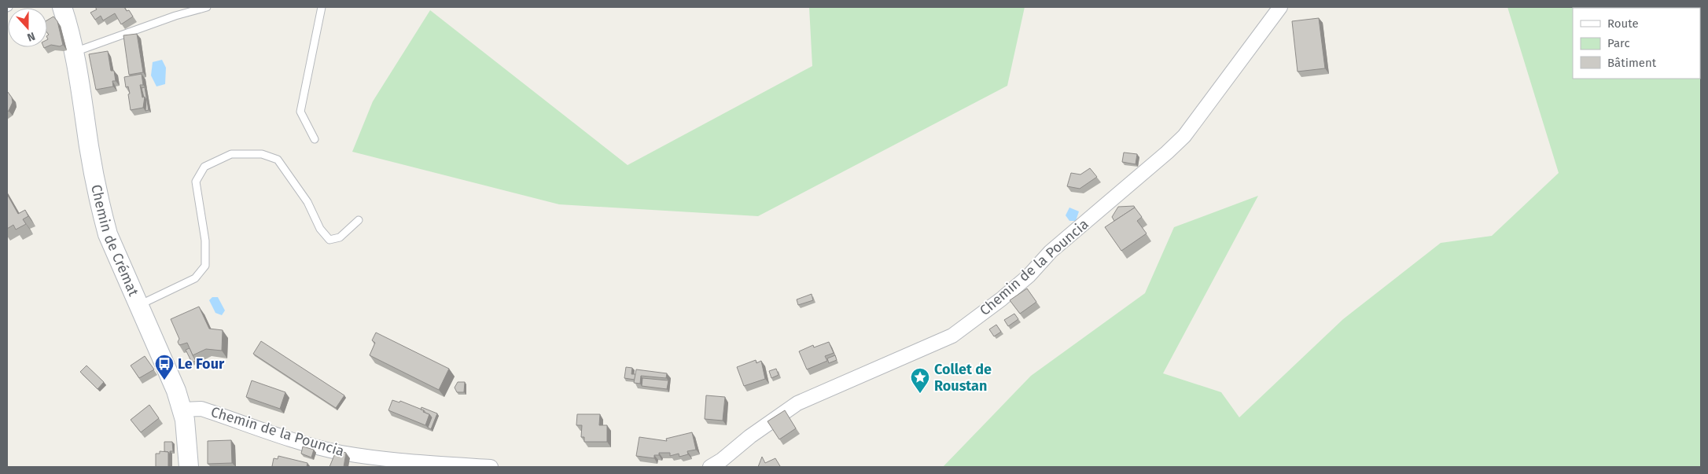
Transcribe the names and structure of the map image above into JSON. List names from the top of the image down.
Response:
{
  "streets": {
    "street": ["Chemin de Crémat", "Chemin de la Pouncia"]
  },
  "crossings": [
    ["Chemin de Crémat", "Chemin de la Pouncia"]
  ],
  "places": {
    "bus stop": ["Le Four"],
    "place": ["Collet de Roustan"]
  },
  "legend": ["Route", "Parc", "Bâtiment"],
  "north": "bottom"
}
